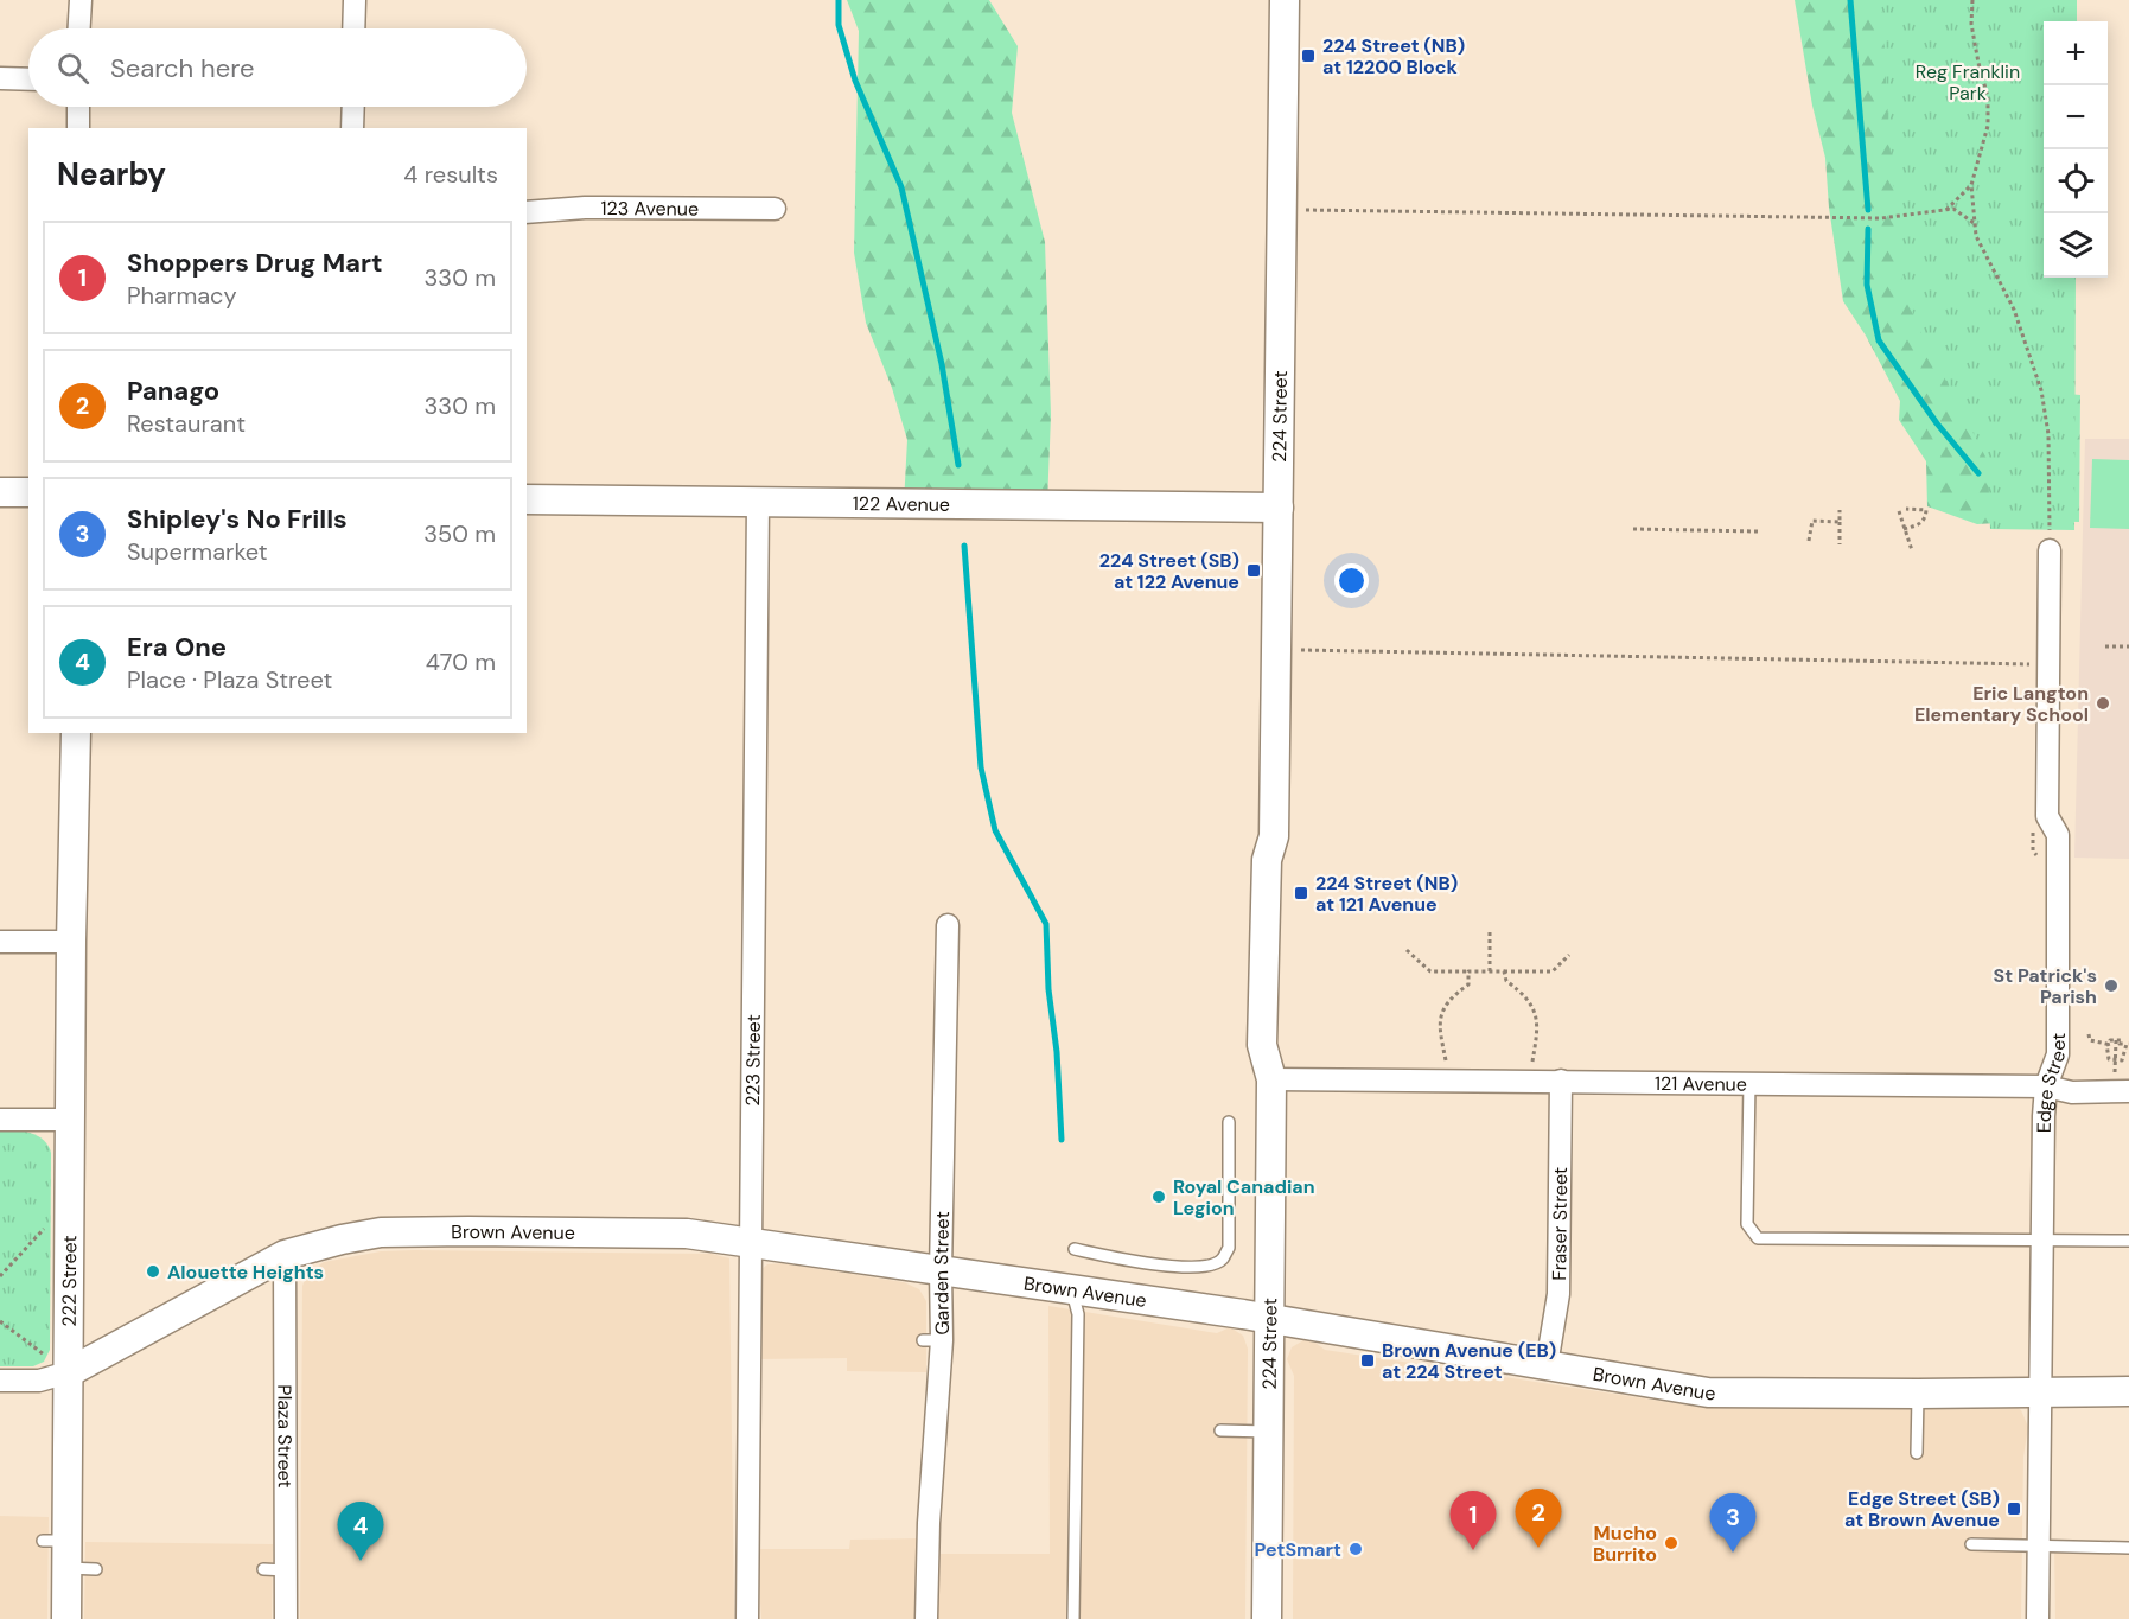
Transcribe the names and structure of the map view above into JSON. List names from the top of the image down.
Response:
{
  "streets": {
    "street": [
      "123 Avenue",
      "224 Street",
      "122 Avenue",
      "223 Street",
      "121 Avenue",
      "Edge Street",
      "Fraser Street",
      "Brown Avenue",
      "Garden Street",
      "222 Street",
      "Plaza Street"
    ]
  },
  "crossings": [
    ["224 Street", "122 Avenue"],
    ["224 Street", "121 Avenue"],
    ["224 Street", "Brown Avenue"],
    ["122 Avenue", "223 Street"],
    ["223 Street", "Brown Avenue"],
    ["121 Avenue", "Edge Street"],
    ["121 Avenue", "Fraser Street"],
    ["Edge Street", "Brown Avenue"],
    ["Fraser Street", "Brown Avenue"],
    ["Brown Avenue", "Garden Street"],
    ["Brown Avenue", "222 Street"],
    ["Brown Avenue", "Plaza Street"]
  ],
  "parks": ["Reg Franklin Park"],
  "places": {
    "transit": [
      "224 Street (NB) at 12200 Block",
      "224 Street (SB) at 122 Avenue",
      "224 Street (NB) at 121 Avenue",
      "Brown Avenue (EB) at 224 Street",
      "Edge Street (SB) at Brown Avenue"
    ],
    "other": [
      "Eric Langton Elementary School",
      "St Patrick's Parish",
      "Royal Canadian Legion",
      "Alouette Heights",
      "Mucho Burrito",
      "PetSmart"
    ]
  },
  "page": {
    "map_buttons": ["+", "−"],
    "search": "Search here",
    "heading": ["Nearby", "4 results"],
    "list": [
      {
        "mark": "1",
        "name": "Shoppers Drug Mart",
        "note": "Pharmacy",
        "value": "330 m"
      },
      {
        "mark": "2",
        "name": "Panago",
        "note": "Restaurant",
        "value": "330 m"
      },
      {
        "mark": "3",
        "name": "Shipley's No Frills",
        "note": "Supermarket",
        "value": "350 m"
      },
      {
        "mark": "4",
        "name": "Era One",
        "note": "Place · Plaza Street",
        "value": "470 m"
      }
    ],
    "pins": [
      "2",
      "1",
      "3",
      "4"
    ]
  }
}
